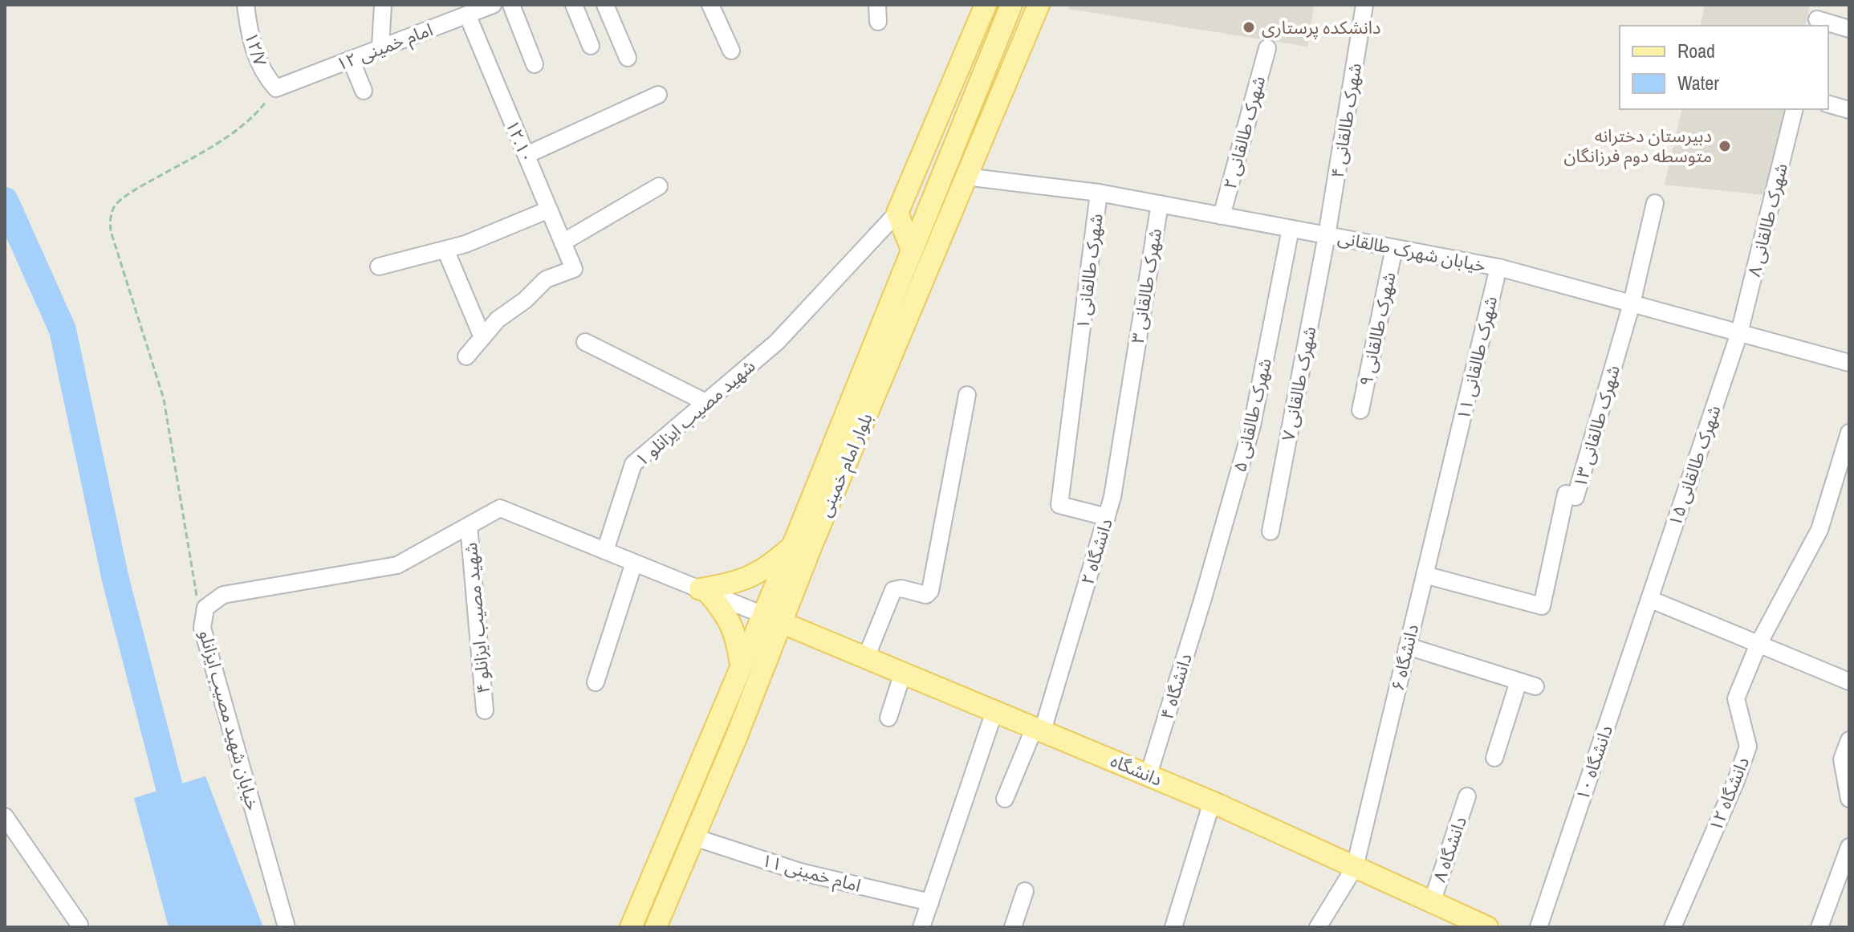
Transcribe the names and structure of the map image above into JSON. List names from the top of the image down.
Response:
{
  "streets": {
    "main road": ["بلوار امام خمینی", "دانشگاه"],
    "street": [
      "امام خمینی ۱۲",
      "۱۲/۷",
      "شهرک طالقانی ۴",
      "شهرک طالقانی ۲",
      "۱۲.۱۰",
      "شهرک طالقانی ۸",
      "خیابان شهرک طالقانی",
      "شهرک طالقانی ۱",
      "شهرک طالقانی ۳",
      "شهرک طالقانی ۹",
      "شهرک طالقانی ۱۱",
      "شهرک طالقانی ۷",
      "شهید مصیب ایزانلو ۱",
      "شهرک طالقانی ۵",
      "شهرک طالقانی ۱۳",
      "شهرک طالقانی ۱۵",
      "دانشگاه ۲",
      "شهید مصیب ایزانلو ۴",
      "دانشگاه ۶",
      "دانشگاه ۴",
      "خیابان شهید مصیب ایزانلو",
      "دانشگاه ۱۰",
      "دانشگاه ۱۲",
      "دانشگاه ۸",
      "امام خمینی ۱۱"
    ]
  },
  "crossings": [
    ["امام خمینی ۱۲", "۱۲/۷"],
    ["امام خمینی ۱۲", "۱۲.۱۰"],
    ["شهرک طالقانی ۴", "خیابان شهرک طالقانی"],
    ["شهرک طالقانی ۴", "شهرک طالقانی ۷"],
    ["شهرک طالقانی ۲", "خیابان شهرک طالقانی"],
    ["شهرک طالقانی ۸", "خیابان شهرک طالقانی"],
    ["شهرک طالقانی ۸", "شهرک طالقانی ۱۵"],
    ["خیابان شهرک طالقانی", "شهرک طالقانی ۱"],
    ["خیابان شهرک طالقانی", "شهرک طالقانی ۳"],
    ["خیابان شهرک طالقانی", "شهرک طالقانی ۹"],
    ["خیابان شهرک طالقانی", "شهرک طالقانی ۱۱"],
    ["خیابان شهرک طالقانی", "شهرک طالقانی ۷"],
    ["خیابان شهرک طالقانی", "شهرک طالقانی ۵"],
    ["خیابان شهرک طالقانی", "شهرک طالقانی ۱۳"],
    ["خیابان شهرک طالقانی", "بلوار امام خمینی"],
    ["خیابان شهرک طالقانی", "شهرک طالقانی ۱۵"],
    ["شهرک طالقانی ۱", "دانشگاه ۲"],
    ["شهرک طالقانی ۳", "دانشگاه ۲"],
    ["شهرک طالقانی ۱۱", "دانشگاه ۶"],
    ["شهید مصیب ایزانلو ۱", "خیابان شهید مصیب ایزانلو"],
    ["شهرک طالقانی ۵", "دانشگاه ۴"],
    ["شهرک طالقانی ۱۳", "دانشگاه ۶"],
    ["بلوار امام خمینی", "خیابان شهید مصیب ایزانلو"],
    ["بلوار امام خمینی", "دانشگاه"],
    ["بلوار امام خمینی", "امام خمینی ۱۱"],
    ["شهرک طالقانی ۱۵", "دانشگاه ۱۰"],
    ["دانشگاه ۲", "دانشگاه"],
    ["شهید مصیب ایزانلو ۴", "خیابان شهید مصیب ایزانلو"],
    ["دانشگاه ۶", "دانشگاه"],
    ["دانشگاه ۴", "دانشگاه"],
    ["خیابان شهید مصیب ایزانلو", "دانشگاه"],
    ["دانشگاه", "دانشگاه ۸"]
  ],
  "places": ["دانشکده پرستاری", "دبیرستان دخترانه متوسطه دوم فرزانگان"],
  "legend": ["Road", "Water"]
}
